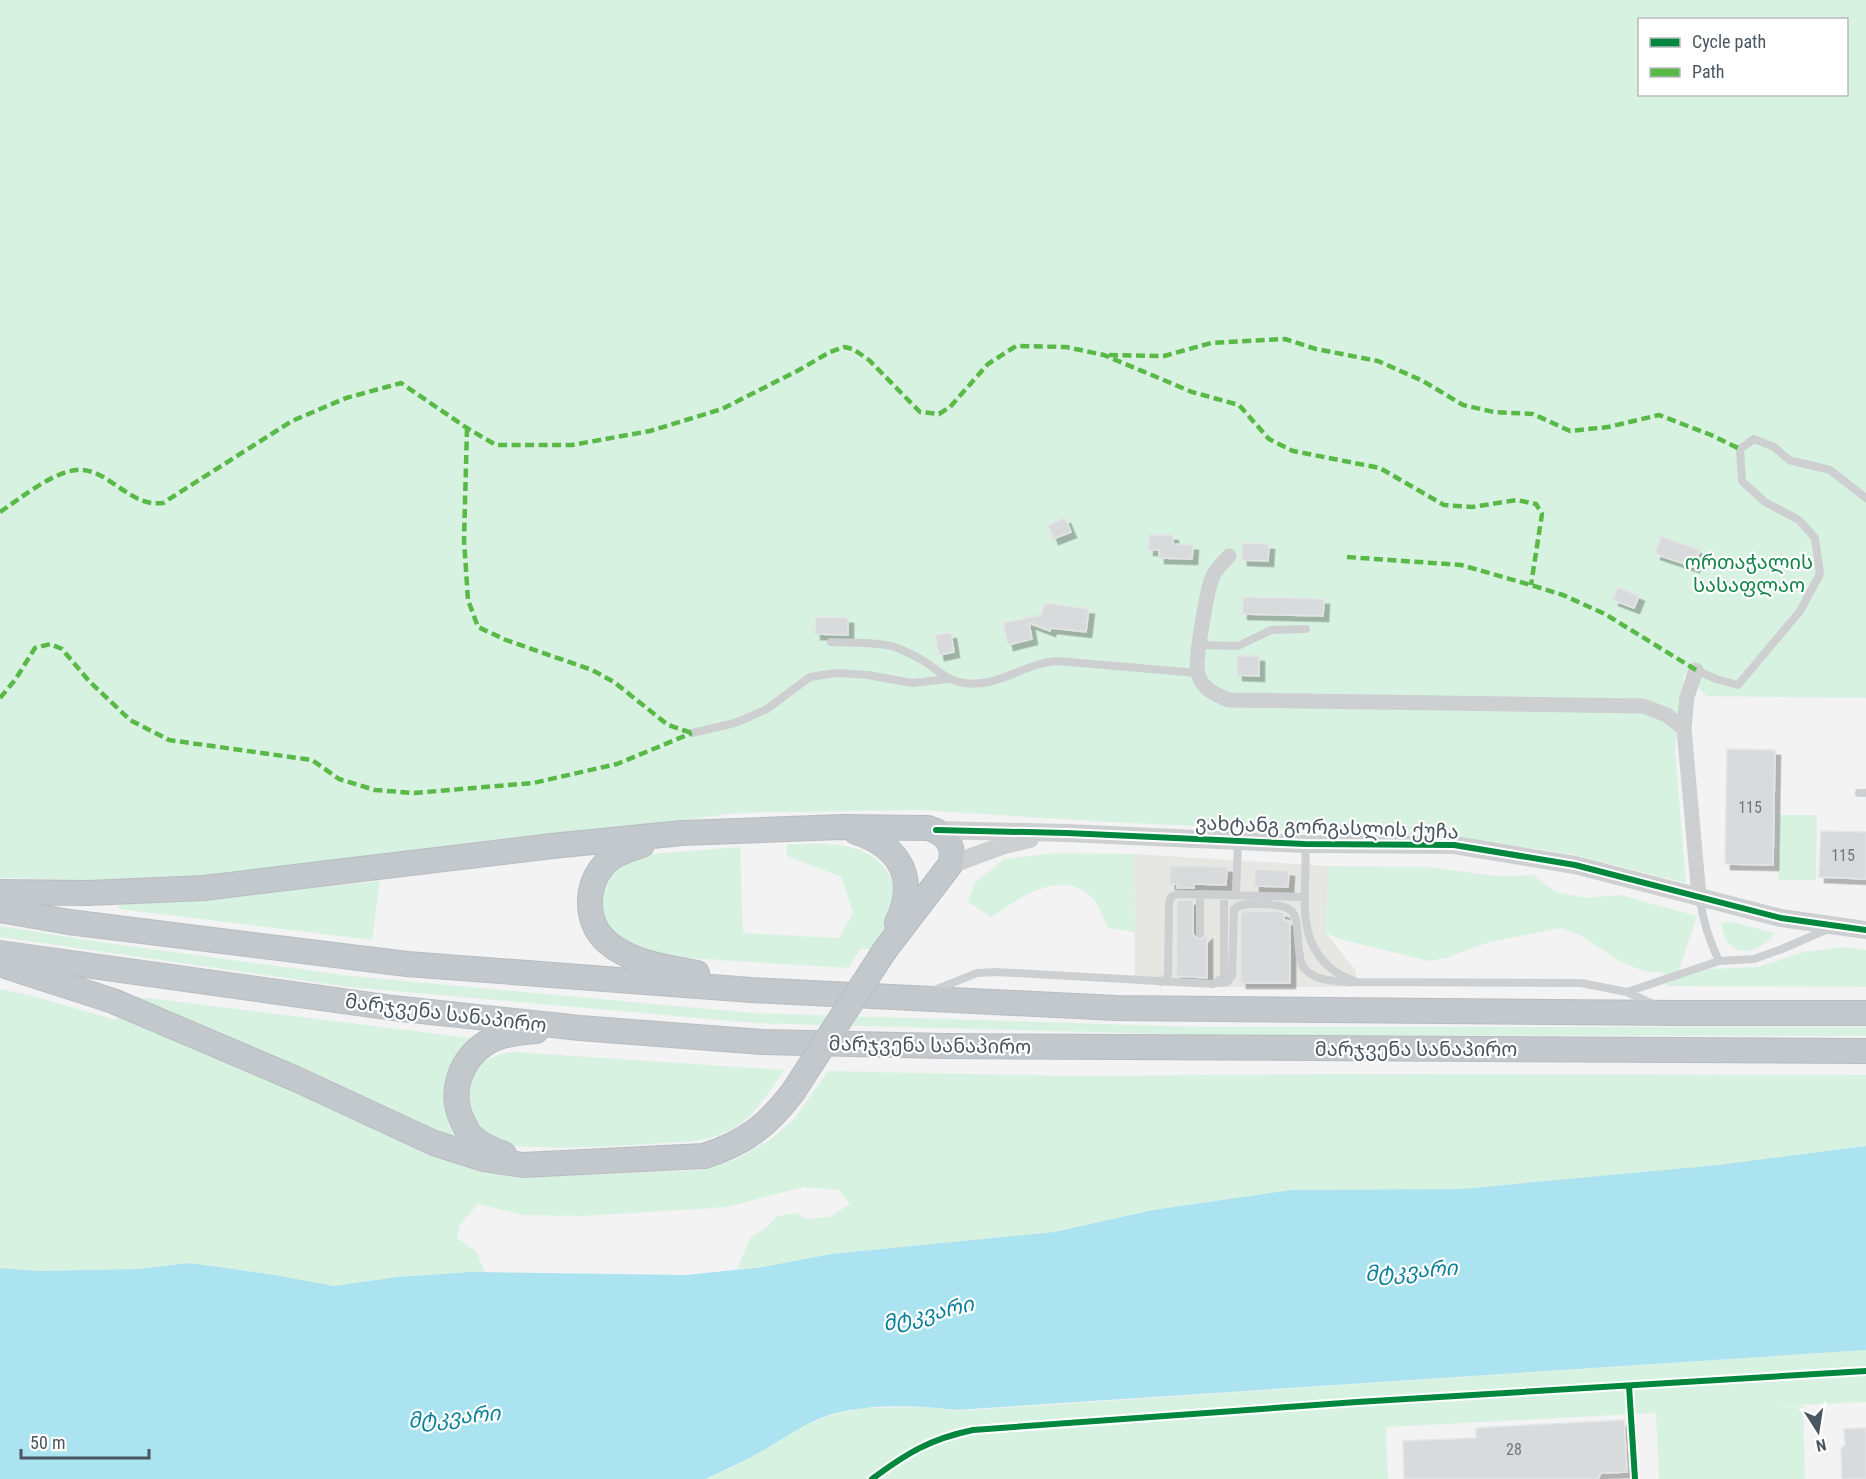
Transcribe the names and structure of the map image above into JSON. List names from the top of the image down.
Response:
{
  "streets": {
    "highway": ["მარჯვენა სანაპირო"],
    "street": ["ვახტანგ გორგასლის ქუჩა"]
  },
  "water": ["მტკვარი"],
  "parks": ["ორთაჭალის სასაფლაო"],
  "house_numbers": ["115", "115", "28"],
  "legend": ["Cycle path", "Path"],
  "scale_bar": "50 m",
  "north": "bottom"
}
